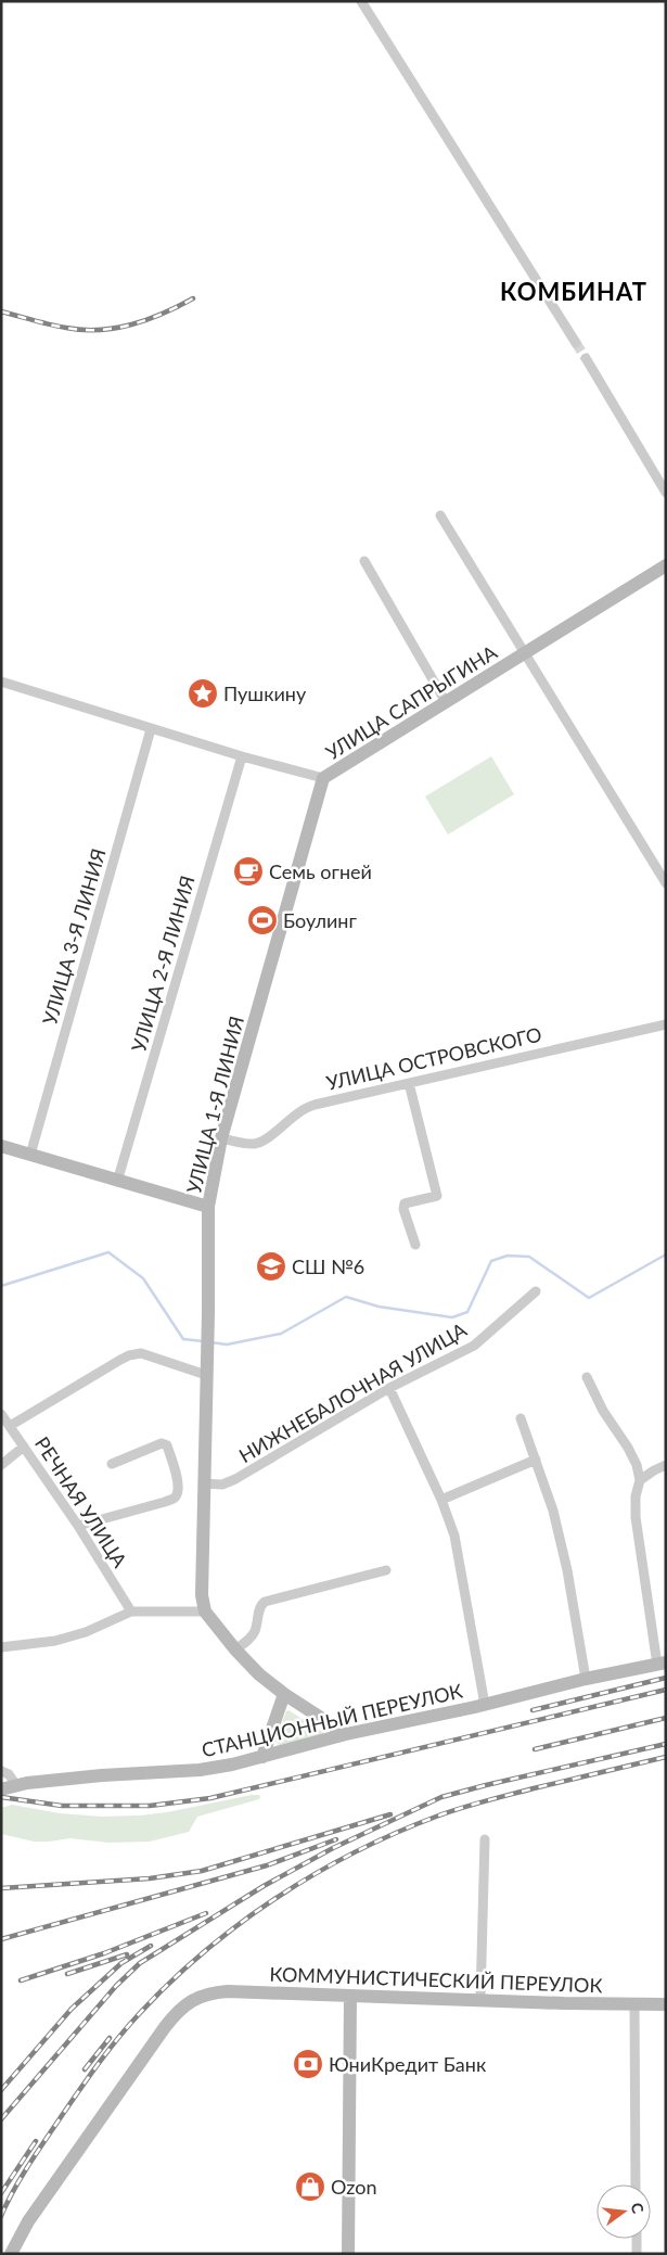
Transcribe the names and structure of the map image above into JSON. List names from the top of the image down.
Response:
{
  "streets": {
    "street": [
      "УЛИЦА САПРЫГИНА",
      "УЛИЦА 3-Я ЛИНИЯ",
      "УЛИЦА 2-Я ЛИНИЯ",
      "УЛИЦА ОСТРОВСКОГО",
      "УЛИЦА 1-Я ЛИНИЯ",
      "НИЖНЕБАЛОЧНАЯ УЛИЦА",
      "РЕЧНАЯ УЛИЦА",
      "СТАНЦИОННЫЙ ПЕРЕУЛОК",
      "КОММУНИСТИЧЕСКИЙ ПЕРЕУЛОК"
    ]
  },
  "crossings": [
    ["УЛИЦА САПРЫГИНА", "УЛИЦА 3-Я ЛИНИЯ"],
    ["УЛИЦА САПРЫГИНА", "УЛИЦА 2-Я ЛИНИЯ"],
    ["УЛИЦА САПРЫГИНА", "УЛИЦА 1-Я ЛИНИЯ"],
    ["УЛИЦА ОСТРОВСКОГО", "УЛИЦА 1-Я ЛИНИЯ"],
    ["УЛИЦА 1-Я ЛИНИЯ", "НИЖНЕБАЛОЧНАЯ УЛИЦА"]
  ],
  "districts": ["КОМБИНАТ"],
  "places": {
    "place": ["Пушкину"],
    "cafe": ["Семь огней"],
    "sports": ["Боулинг"],
    "school or university": ["СШ №6"],
    "bank": ["ЮниКредит Банк"],
    "shop": ["Ozon"]
  },
  "north": "right"
}
